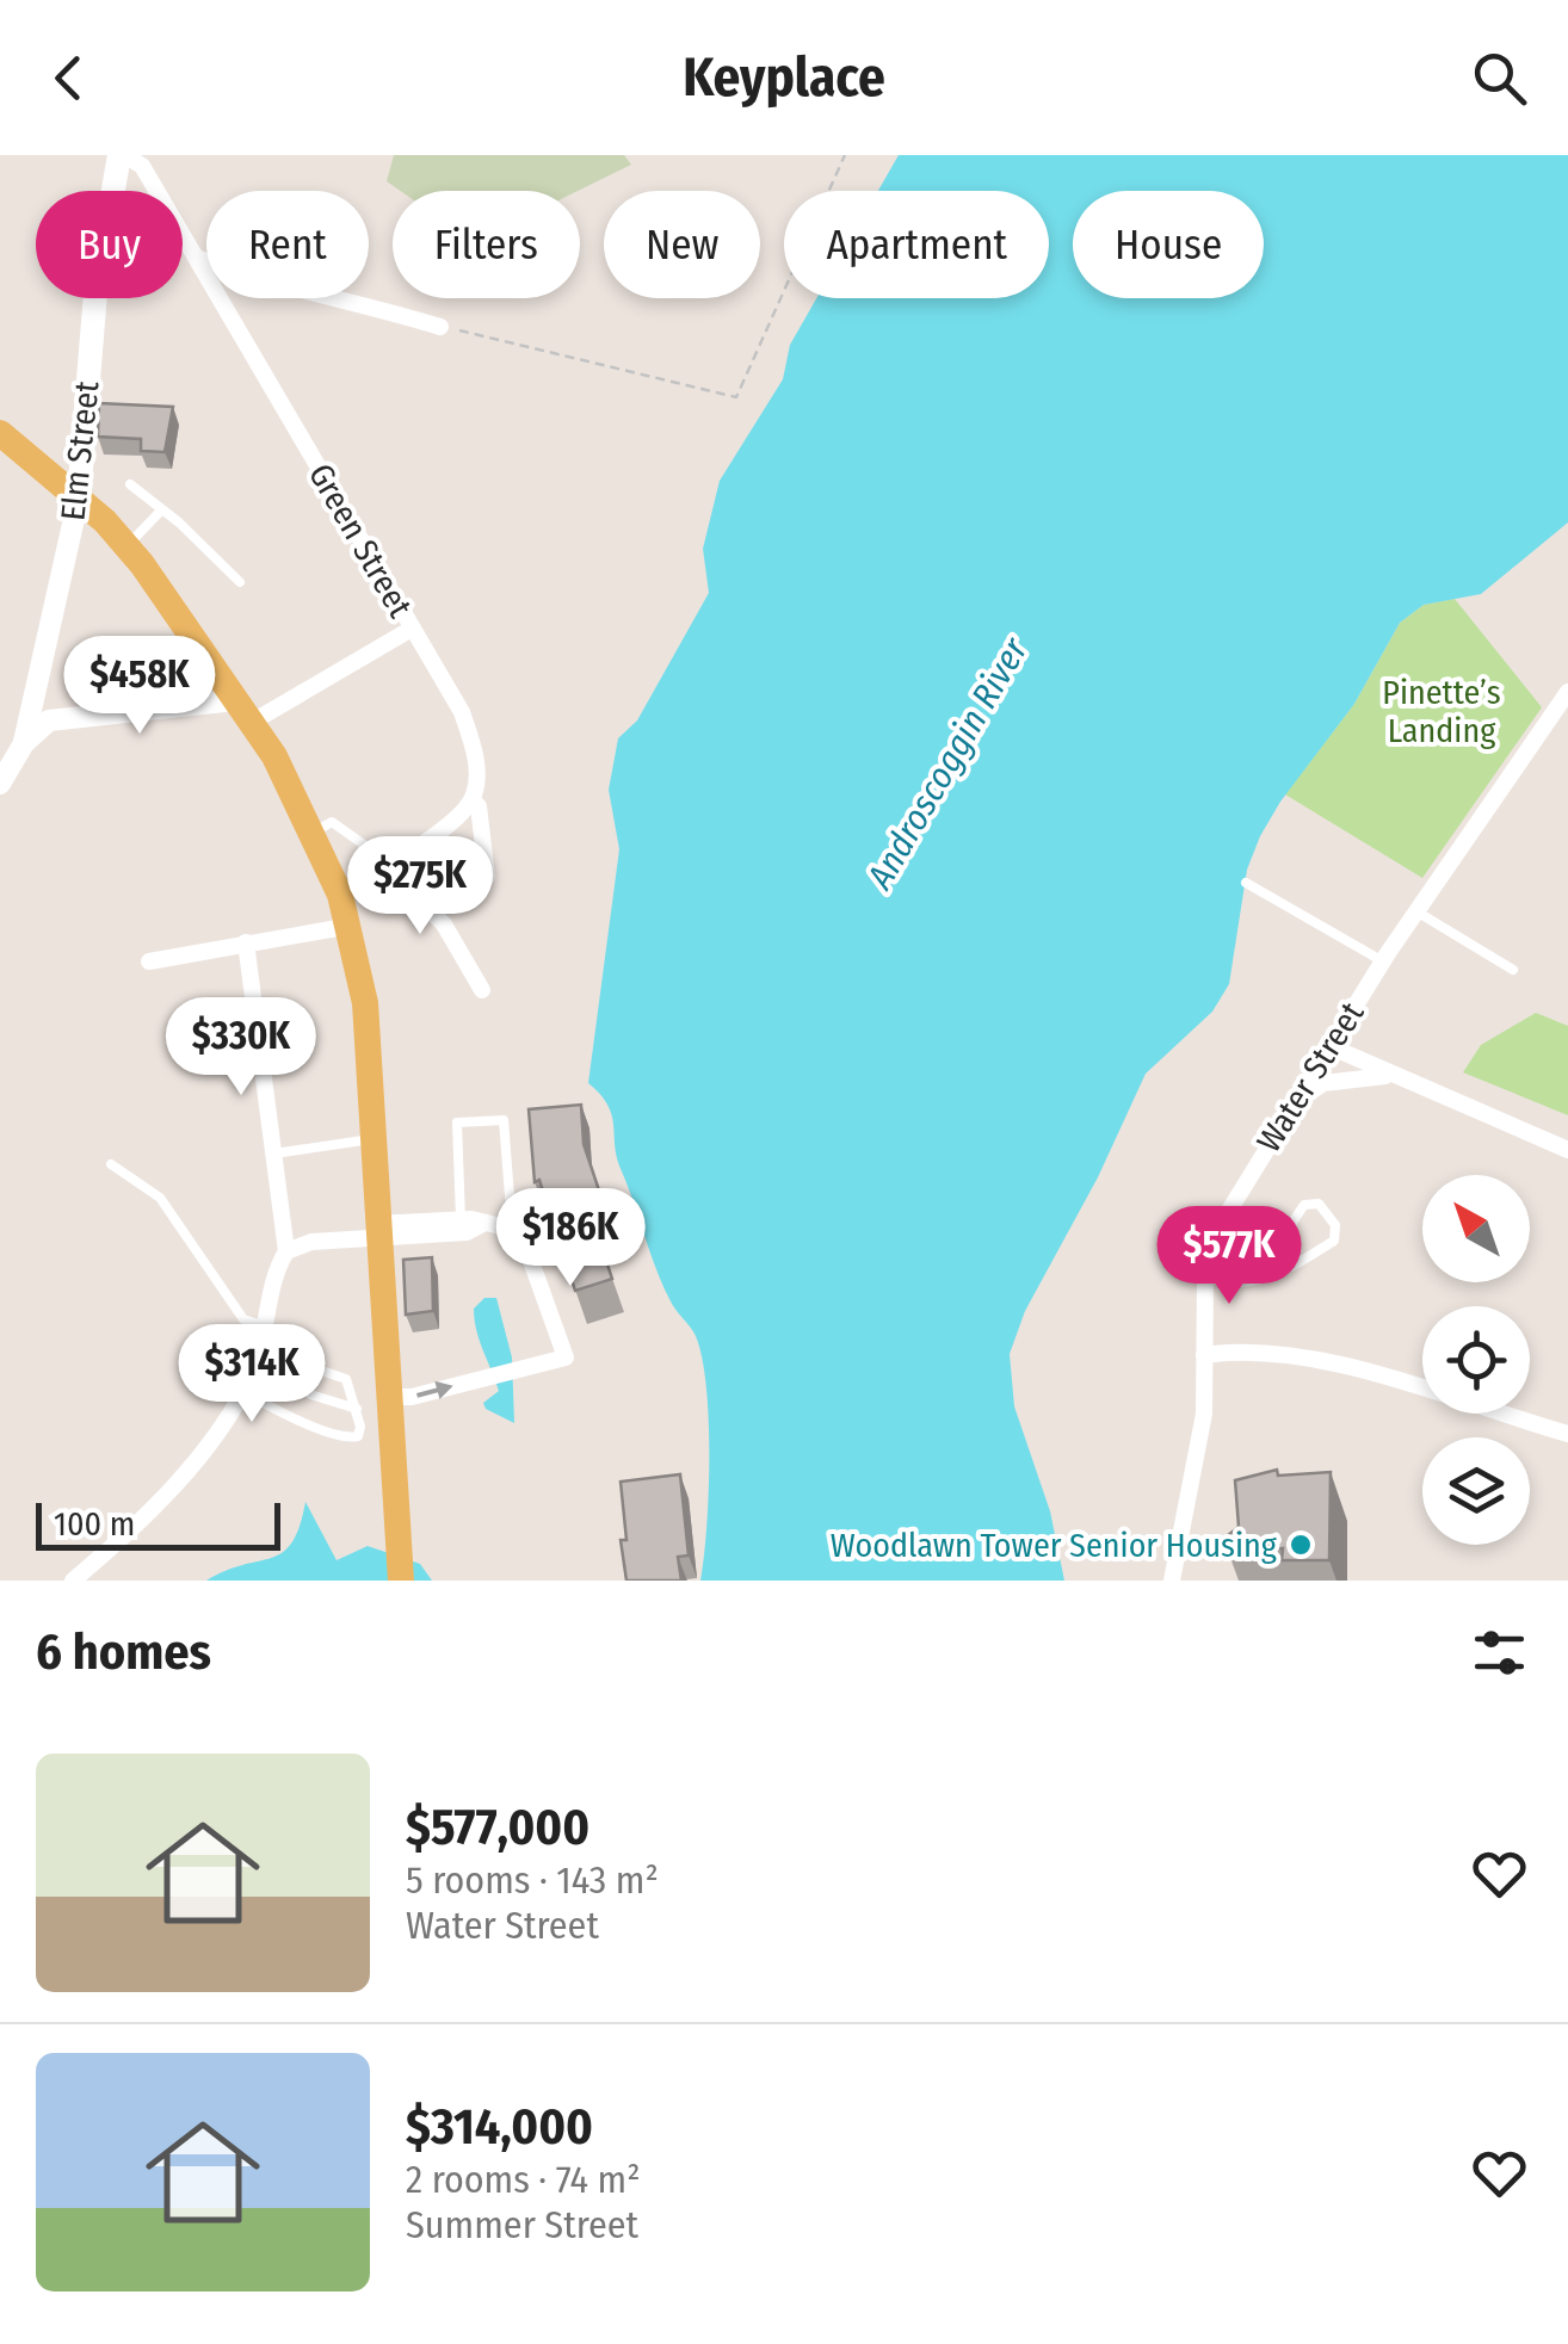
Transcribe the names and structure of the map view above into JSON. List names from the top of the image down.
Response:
{
  "streets": {
    "main road": ["Elm Street"],
    "street": ["Green Street", "Water Street"]
  },
  "crossings": [
    ["Elm Street", "Green Street"]
  ],
  "water": ["Androscoggin River"],
  "parks": ["Pinette’s Landing"],
  "places": ["Woodlawn Tower Senior Housing"],
  "scale_bar": "100 m",
  "north": "top left",
  "page": {
    "header": "Keyplace",
    "chip": [
      "Buy",
      "Rent",
      "Filters",
      "New",
      "Apartment",
      "House"
    ],
    "price": [
      "$458K",
      "$275K",
      "$330K",
      "$186K",
      "$577K",
      "$314K"
    ],
    "scale": "100 m",
    "heading": "6 homes",
    "list": [
      {
        "name": "$577,000",
        "note": "5 rooms · 143 m² · Water Street"
      },
      {
        "name": "$314,000",
        "note": "2 rooms · 74 m² · Summer Street"
      }
    ]
  }
}
